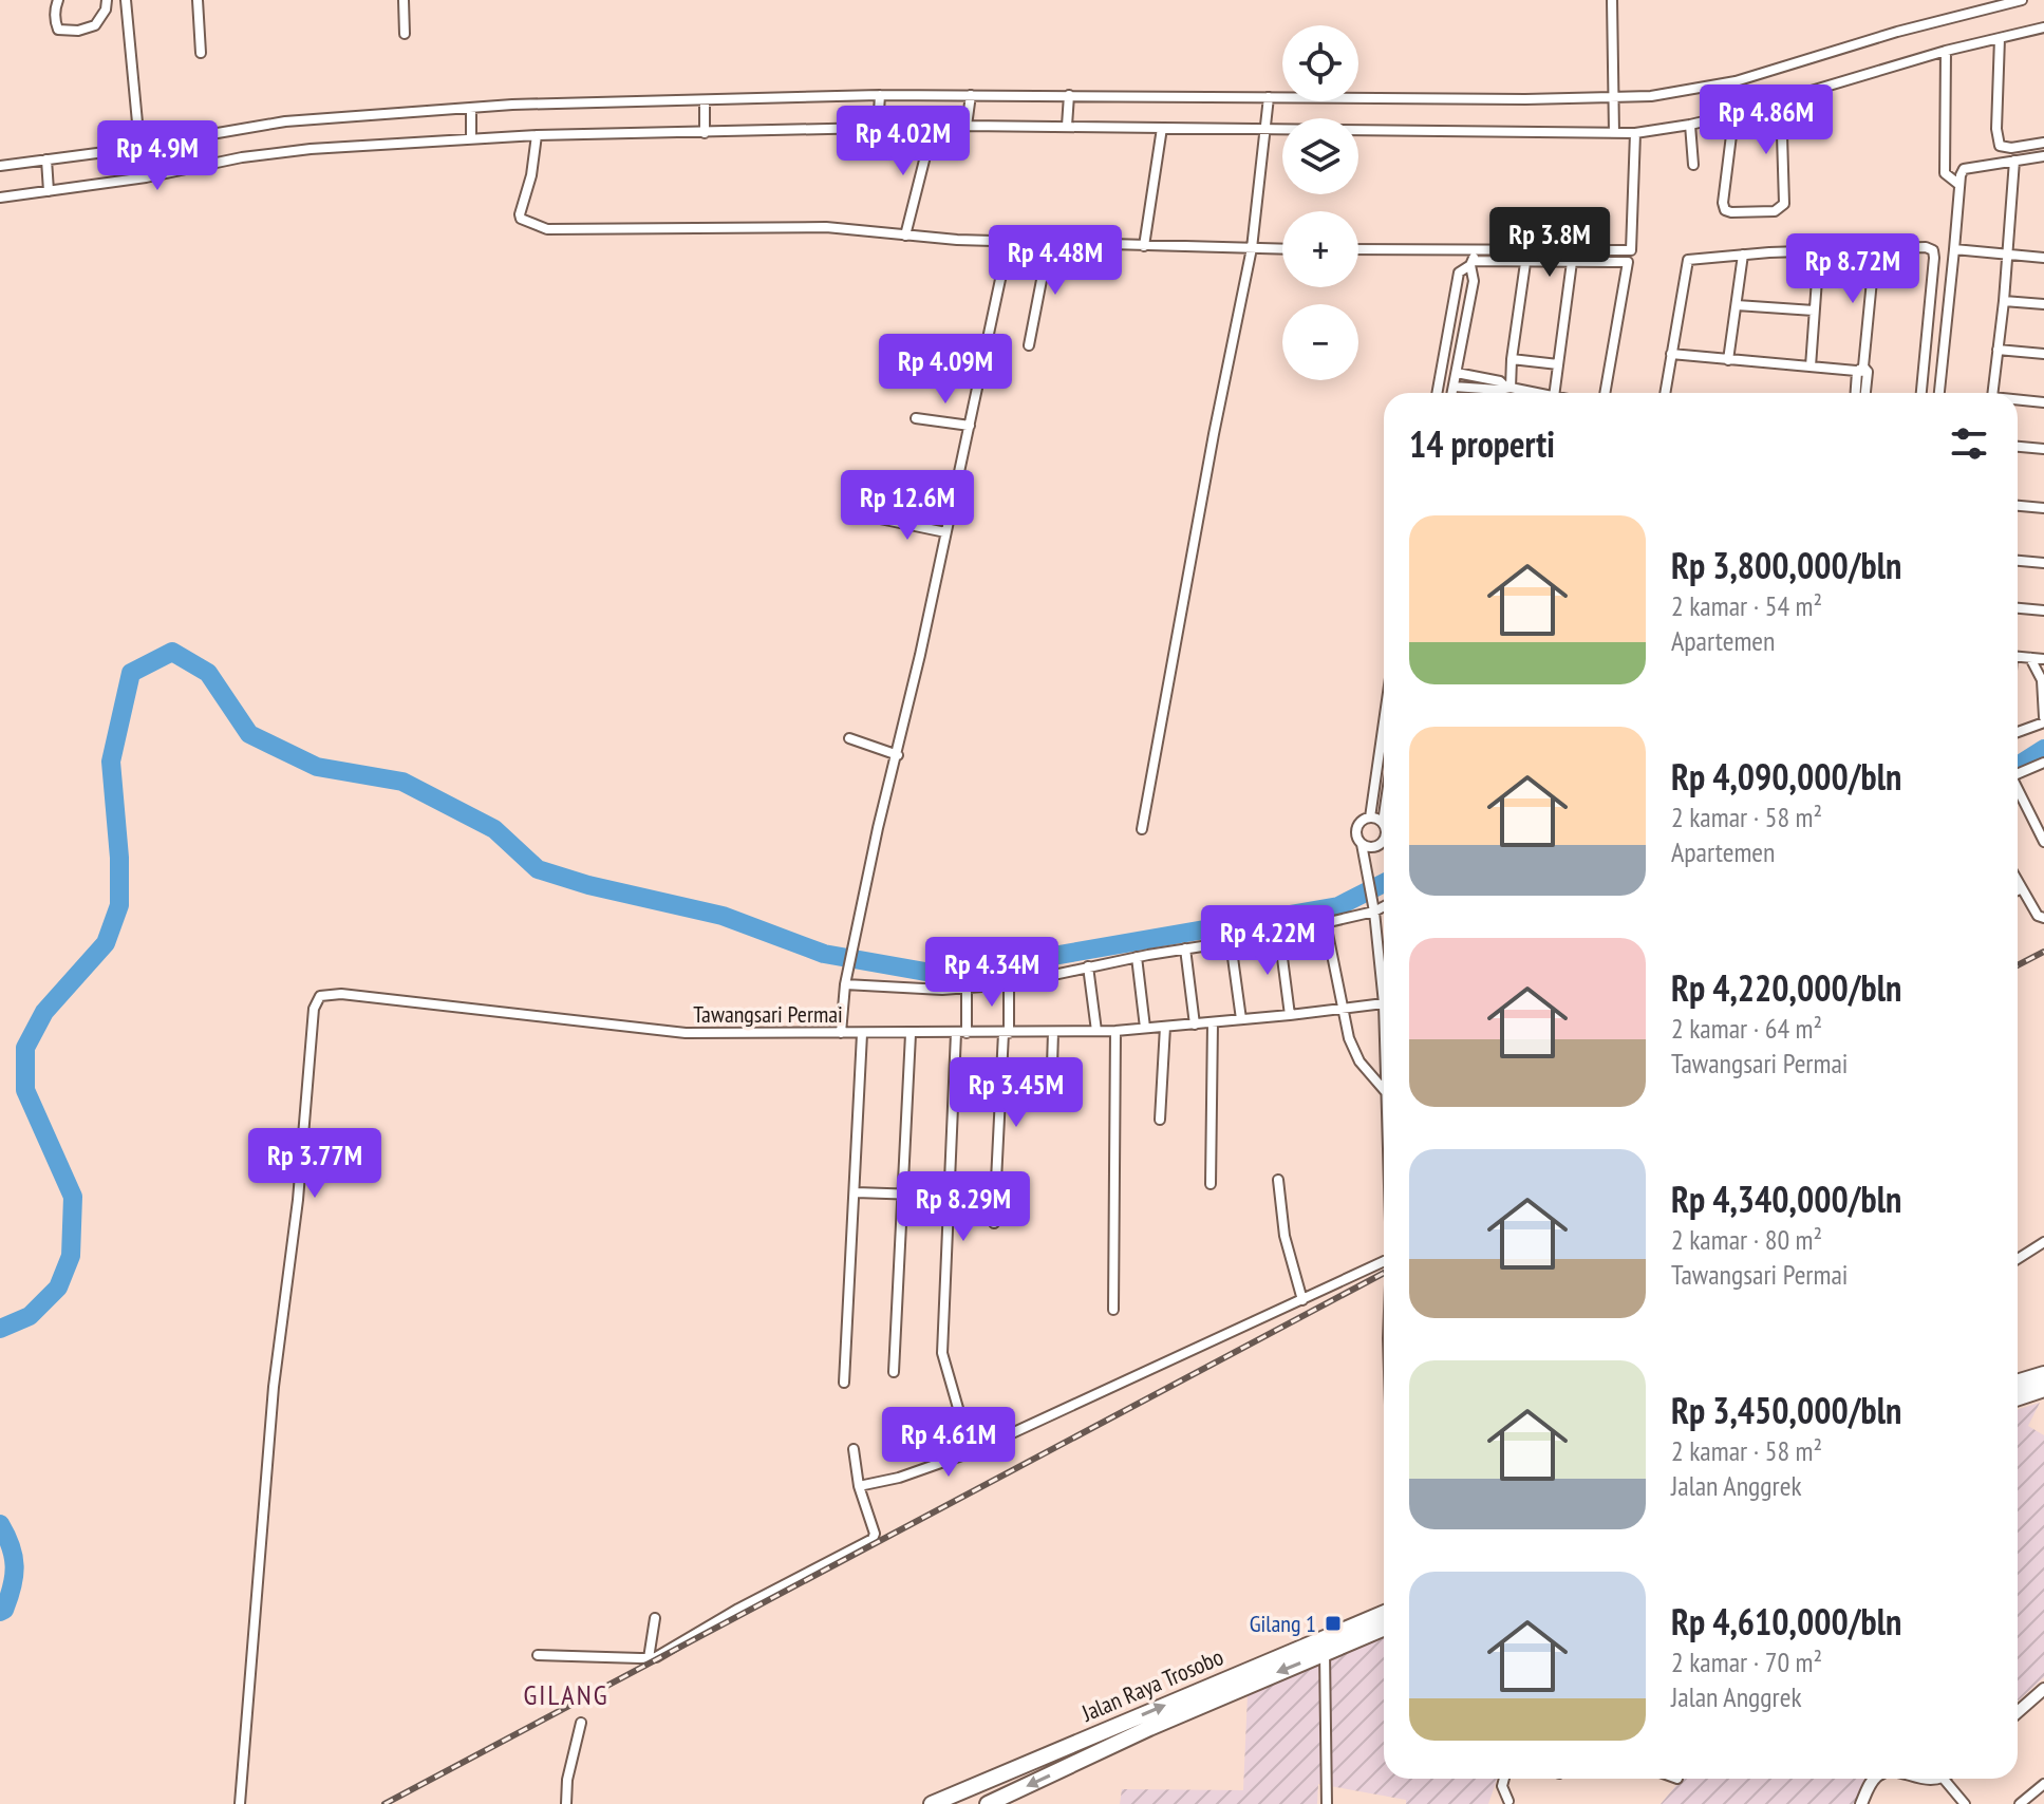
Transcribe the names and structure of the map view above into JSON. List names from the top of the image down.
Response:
{
  "streets": {
    "highway": ["Jalan Raya Trosobo"],
    "street": ["Tawangsari Permai"]
  },
  "districts": ["GILANG"],
  "places": {
    "transit": ["Gilang 1"]
  },
  "page": {
    "map_buttons": ["+", "−"],
    "price": [
      "Rp 4.86M",
      "Rp 4.02M",
      "Rp 4.9M",
      "Rp 3.8M",
      "Rp 4.48M",
      "Rp 8.72M",
      "Rp 4.09M",
      "Rp 12.6M",
      "Rp 4.22M",
      "Rp 4.34M",
      "Rp 3.45M",
      "Rp 3.77M",
      "Rp 8.29M",
      "Rp 4.61M"
    ],
    "heading": "14 properti",
    "list": [
      {
        "name": "Rp 3,800,000/bln",
        "note": "2 kamar · 54 m² · Apartemen"
      },
      {
        "name": "Rp 4,090,000/bln",
        "note": "2 kamar · 58 m² · Apartemen"
      },
      {
        "name": "Rp 4,220,000/bln",
        "note": "2 kamar · 64 m² · Tawangsari Permai"
      },
      {
        "name": "Rp 4,340,000/bln",
        "note": "2 kamar · 80 m² · Tawangsari Permai"
      },
      {
        "name": "Rp 3,450,000/bln",
        "note": "2 kamar · 58 m² · Jalan Anggrek"
      },
      {
        "name": "Rp 4,610,000/bln",
        "note": "2 kamar · 70 m² · Jalan Anggrek"
      }
    ]
  }
}
